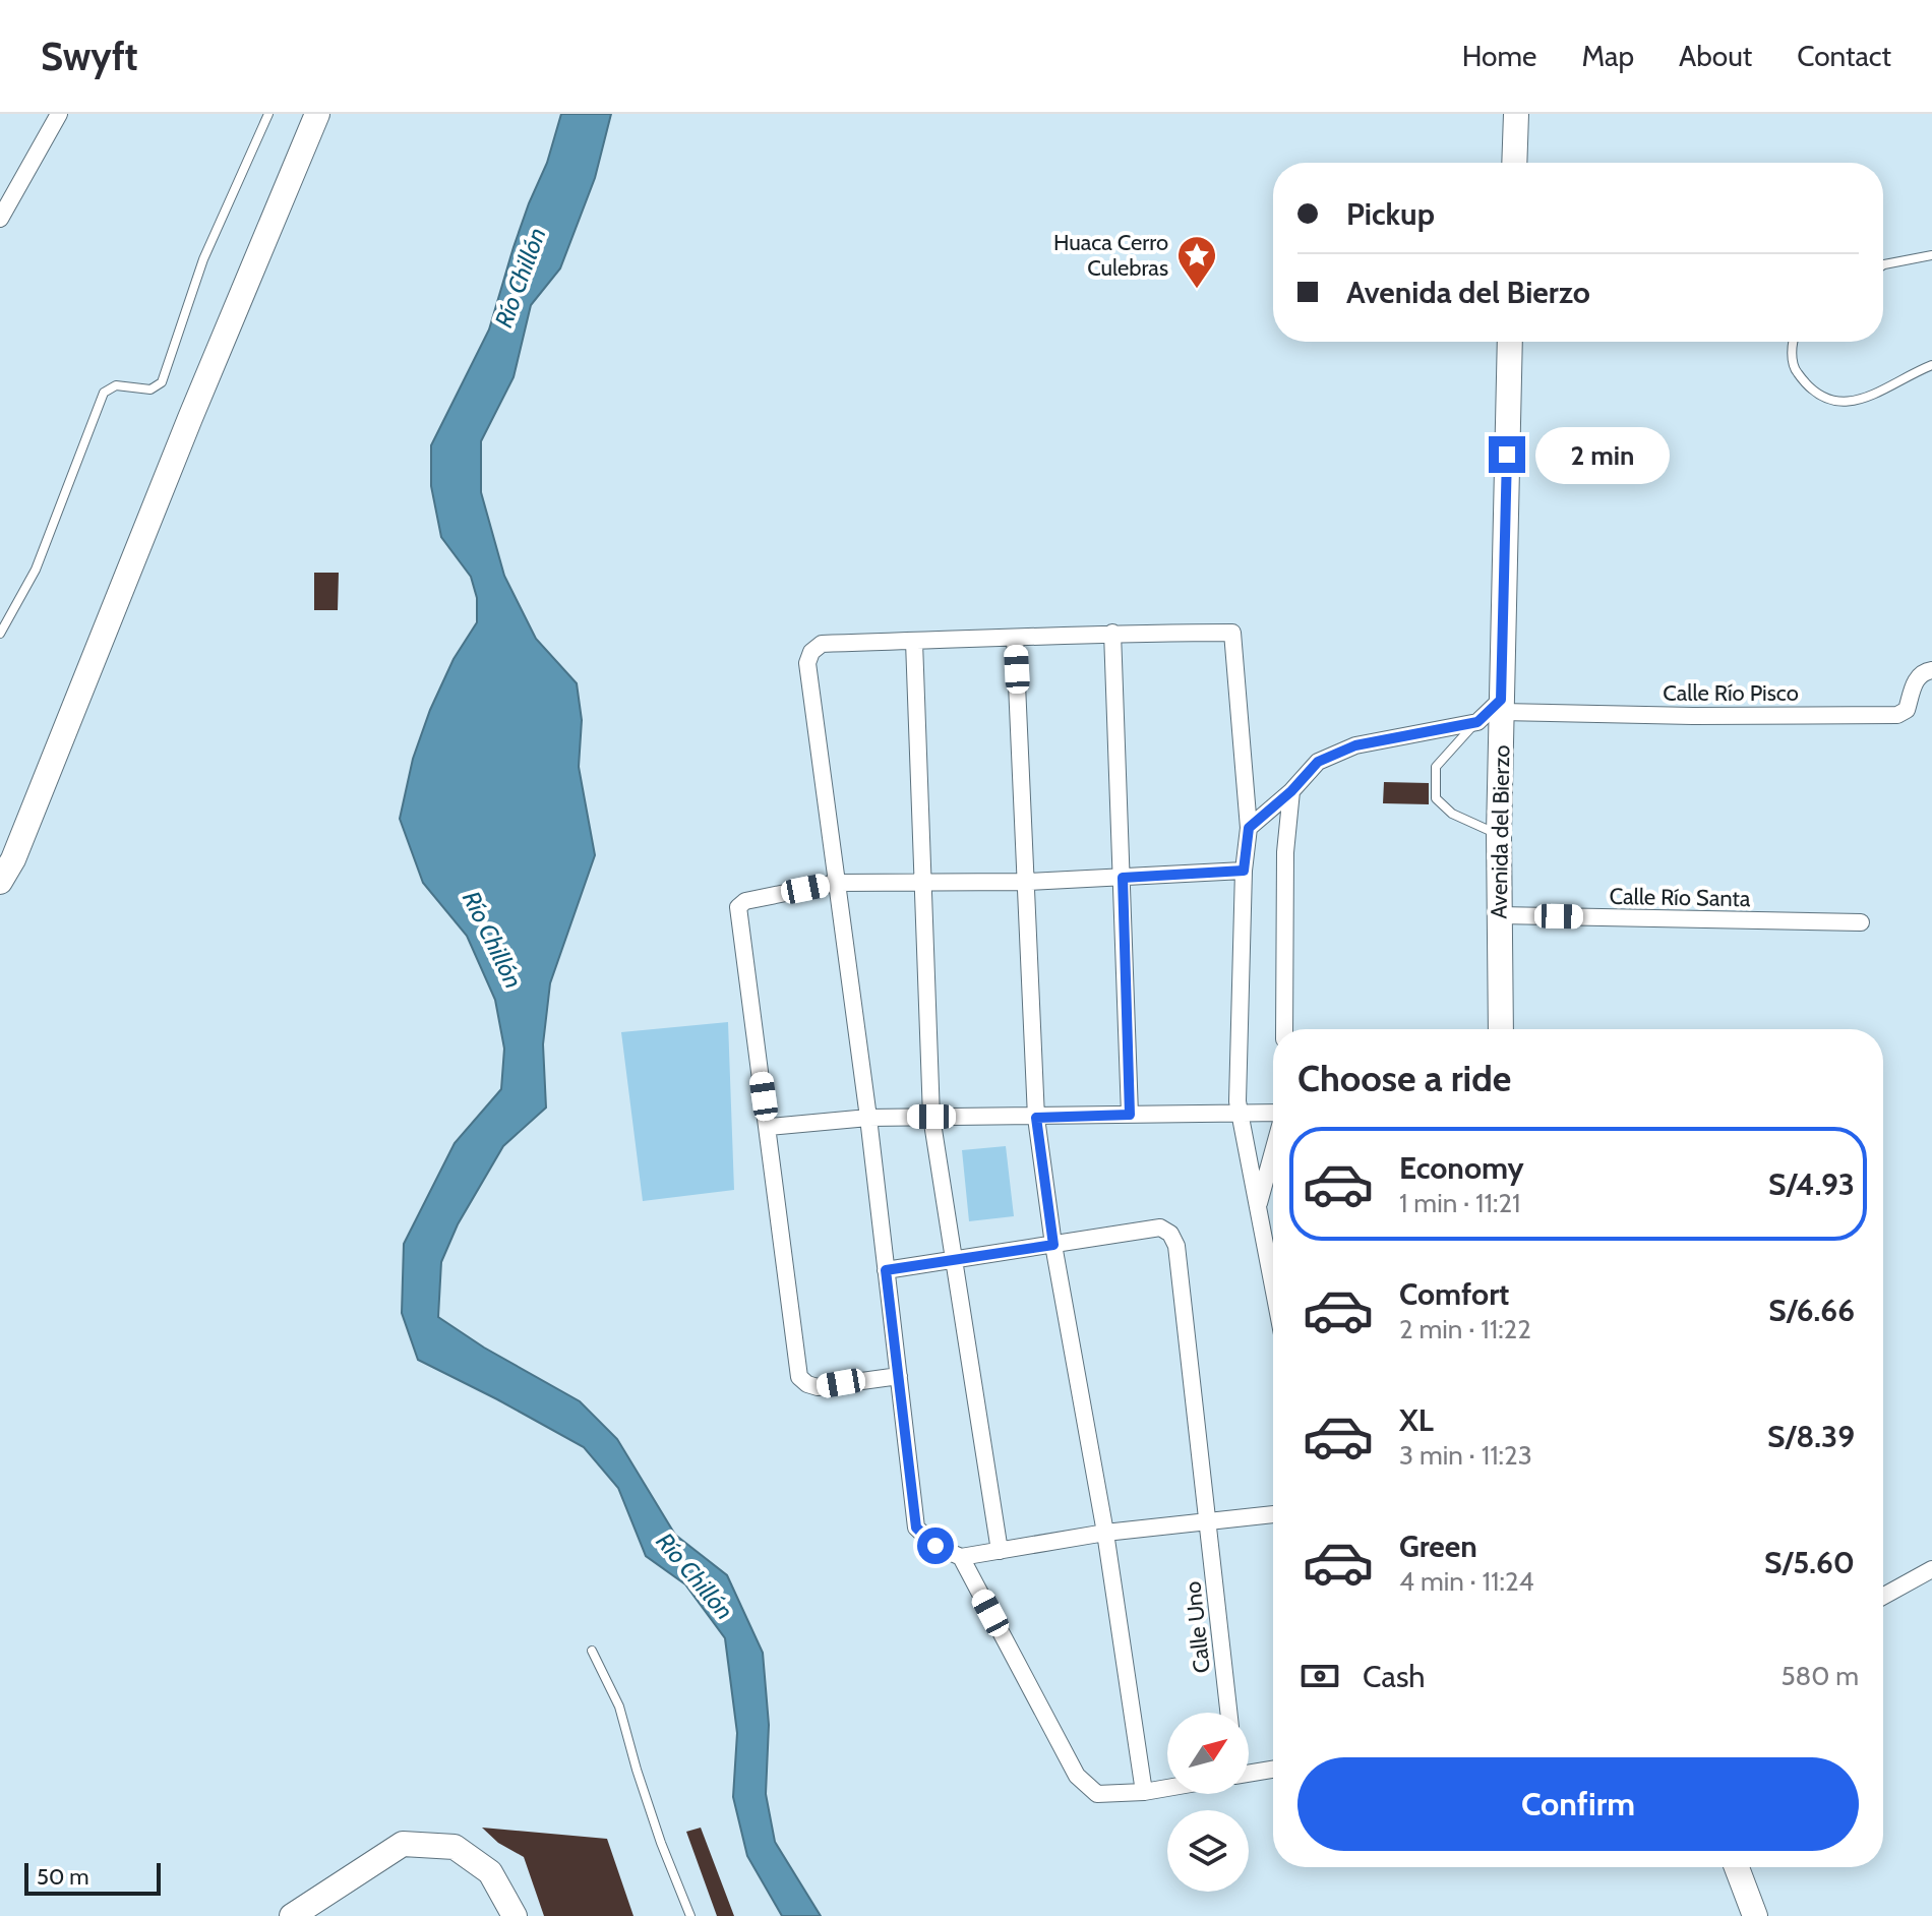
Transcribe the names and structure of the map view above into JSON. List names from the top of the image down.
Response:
{
  "streets": {
    "street": [
      "Calle Río Pisco",
      "Avenida del Bierzo",
      "Calle Río Santa",
      "Calle Uno"
    ]
  },
  "crossings": [
    ["Calle Río Pisco", "Avenida del Bierzo"],
    ["Avenida del Bierzo", "Calle Río Santa"]
  ],
  "water": ["Río Chillón"],
  "places": {
    "place": ["Huaca Cerro Culebras"]
  },
  "scale_bar": "50 m",
  "north": "top right",
  "page": {
    "header": "Swyft",
    "nav": [
      "Home",
      "Map",
      "About",
      "Contact"
    ],
    "banner": ["Pickup", "Avenida del Bierzo"],
    "bubble": "2 min",
    "heading": "Choose a ride",
    "list": [
      {
        "name": "Economy",
        "note": "1 min · 11:21",
        "value": "S/4.93"
      },
      {
        "name": "Comfort",
        "note": "2 min · 11:22",
        "value": "S/6.66"
      },
      {
        "name": "XL",
        "note": "3 min · 11:23",
        "value": "S/8.39"
      },
      {
        "name": "Green",
        "note": "4 min · 11:24",
        "value": "S/5.60"
      }
    ],
    "pay": ["Cash", "580 m"],
    "buttons": "Confirm",
    "scale": "50 m"
  }
}
